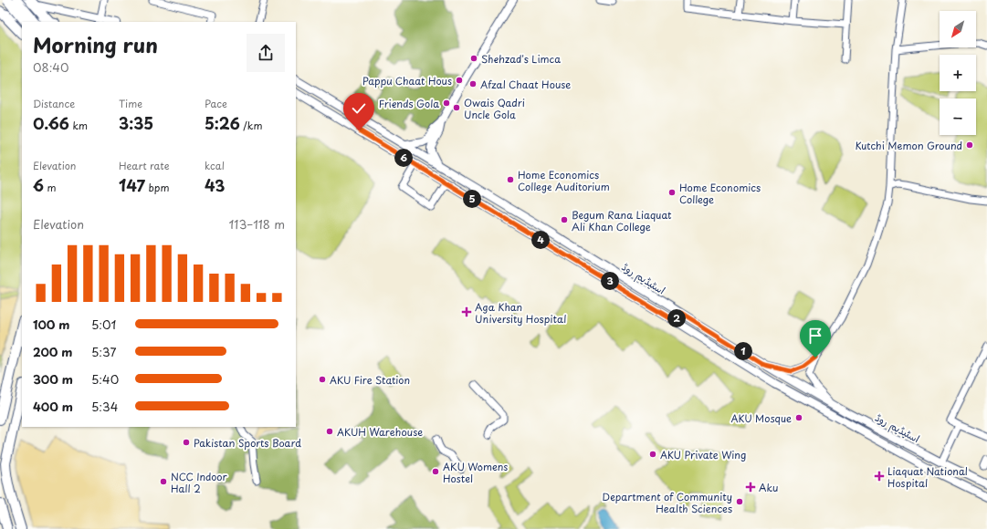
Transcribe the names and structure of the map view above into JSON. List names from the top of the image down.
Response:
{
  "streets": {
    "main road": ["اسٹیڈیم روڈ"]
  },
  "places": {
    "other": [
      "Shehzad's Limca",
      "Pappu Chaat Hous",
      "Afzal Chaat House",
      "Friends Gola",
      "Owais Qadri Uncle Gola",
      "Kutchi Memon Ground",
      "Home Economics College Auditorium",
      "Home Economics College",
      "Begum Rana Liaquat Ali Khan College",
      "AKU Fire Station",
      "AKU Mosque",
      "AKUH Warehouse",
      "Pakistan Sports Board",
      "AKU Private Wing",
      "AKU Womens Hostel",
      "NCC Indoor Hall 2",
      "Department of Community Health Sciences"
    ],
    "health": ["Aga Khan University Hospital", "Liaquat National Hospital", "Aku"]
  },
  "north": "bottom left",
  "page": {
    "map_buttons": ["+", "−"],
    "heading": ["Morning run", "08:40"],
    "stats": [
      ["Distance", "0.66 km"],
      ["Time", "3:35"],
      ["Pace", "5:26 /km"],
      ["Elevation", "6 m"],
      ["Heart rate", "147 bpm"],
      ["kcal", "43"]
    ],
    "pins": [
      "6",
      "5",
      "4",
      "3",
      "2",
      "1"
    ],
    "chart": ["Elevation", "113–118 m"],
    "list": [
      {
        "name": "100 m",
        "note": "5:01"
      },
      {
        "name": "200 m",
        "note": "5:37"
      },
      {
        "name": "300 m",
        "note": "5:40"
      },
      {
        "name": "400 m",
        "note": "5:34"
      }
    ]
  }
}
